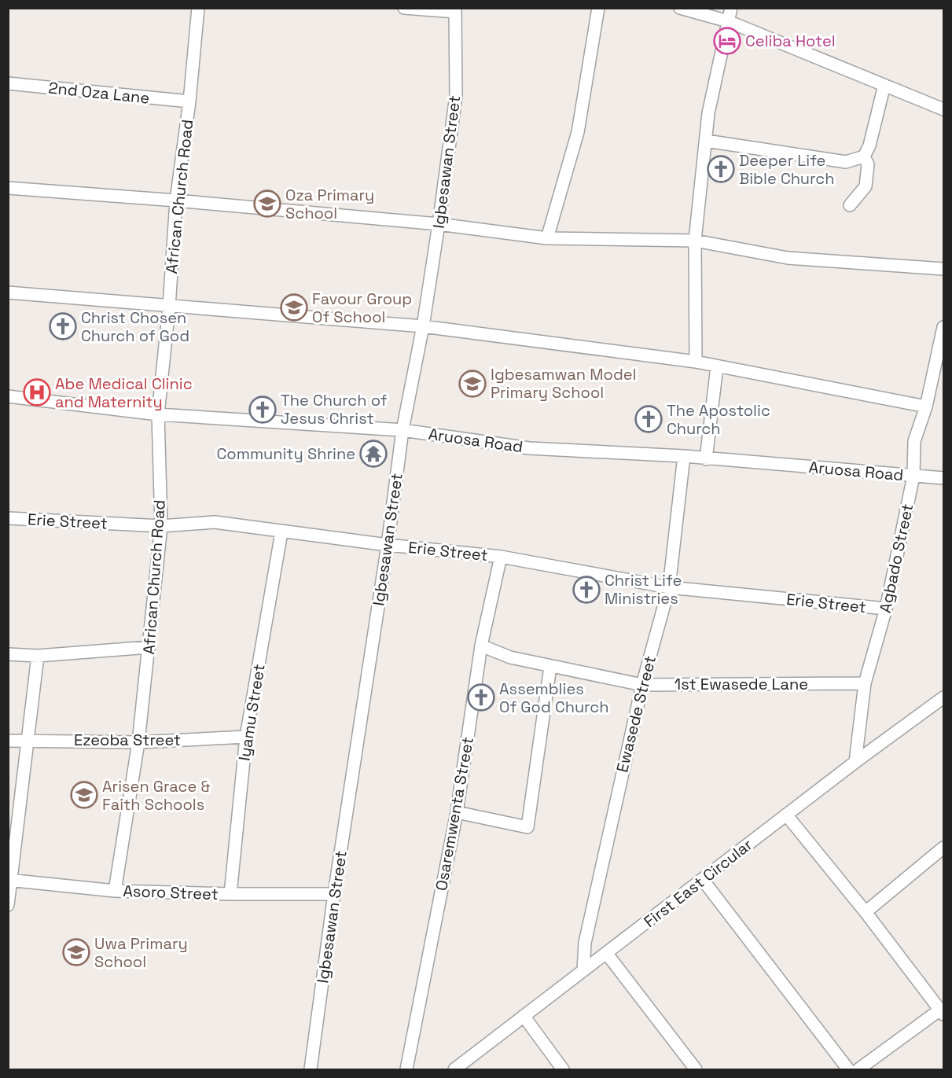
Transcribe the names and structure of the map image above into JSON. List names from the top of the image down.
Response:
{
  "streets": {
    "street": [
      "2nd Oza Lane",
      "Igbesawan Street",
      "African Church Road",
      "Aruosa Road",
      "Erie Street",
      "Agbado Street",
      "1st Ewasede Lane",
      "Iyamu Street",
      "Ewasede Street",
      "Ezeoba Street",
      "Osaremwenta Street",
      "First East Circular",
      "Asoro Street"
    ]
  },
  "crossings": [
    ["2nd Oza Lane", "African Church Road"],
    ["Igbesawan Street", "Aruosa Road"],
    ["Igbesawan Street", "Erie Street"],
    ["Igbesawan Street", "Asoro Street"],
    ["African Church Road", "Aruosa Road"],
    ["African Church Road", "Erie Street"],
    ["African Church Road", "Ezeoba Street"],
    ["African Church Road", "Asoro Street"],
    ["Aruosa Road", "Agbado Street"],
    ["Aruosa Road", "Ewasede Street"],
    ["Erie Street", "Agbado Street"],
    ["Erie Street", "Iyamu Street"],
    ["Erie Street", "Ewasede Street"],
    ["Erie Street", "Osaremwenta Street"],
    ["Agbado Street", "1st Ewasede Lane"],
    ["Agbado Street", "First East Circular"],
    ["1st Ewasede Lane", "Ewasede Street"],
    ["1st Ewasede Lane", "Osaremwenta Street"],
    ["Iyamu Street", "Ezeoba Street"],
    ["Iyamu Street", "Asoro Street"],
    ["Ewasede Street", "First East Circular"]
  ],
  "places": {
    "hotel": ["Celiba Hotel"],
    "church": [
      "Deeper Life Bible Church",
      "Christ Chosen Church of God",
      "The Church of Jesus Christ",
      "The Apostolic Church",
      "Christ Life Ministries",
      "Assemblies Of God Church"
    ],
    "school or university": [
      "Oza Primary School",
      "Favour Group Of School",
      "Igbesamwan Model Primary School",
      "Arisen Grace & Faith Schools",
      "Uwa Primary School"
    ],
    "hospital": ["Abe Medical Clinic and Maternity"],
    "temple": ["Community Shrine"]
  }
}
